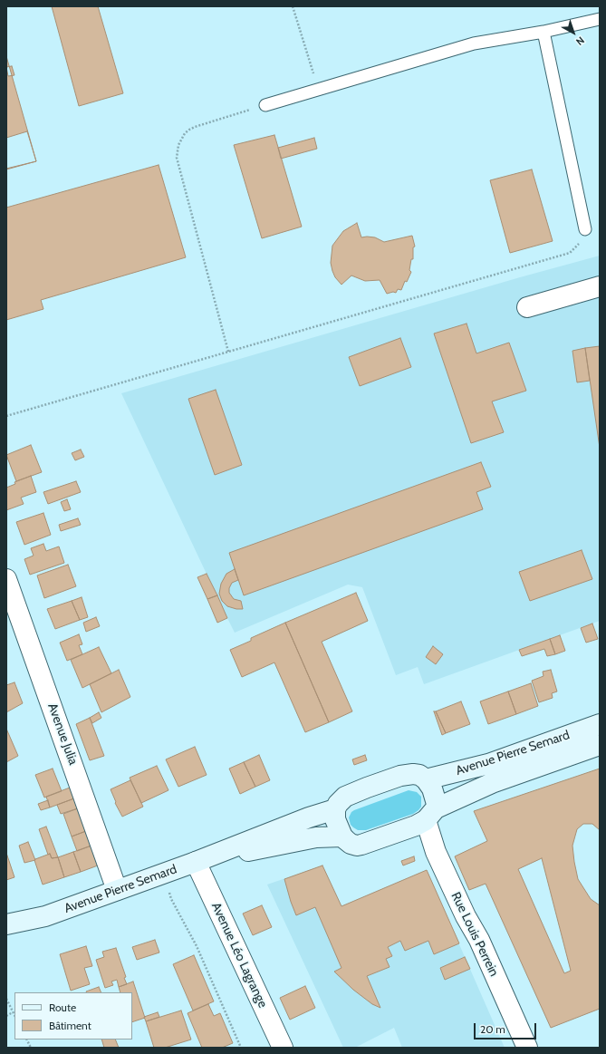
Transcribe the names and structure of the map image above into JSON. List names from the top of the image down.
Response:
{
  "streets": {
    "main road": ["Avenue Pierre Semard"],
    "street": ["Avenue Julia", "Rue Louis Perrein", "Avenue Léo Lagrange"]
  },
  "crossings": [
    ["Avenue Julia", "Avenue Pierre Semard"],
    ["Avenue Pierre Semard", "Rue Louis Perrein"],
    ["Avenue Pierre Semard", "Avenue Léo Lagrange"]
  ],
  "legend": ["Route", "Bâtiment"],
  "scale_bar": "20 m",
  "north": "bottom right"
}
